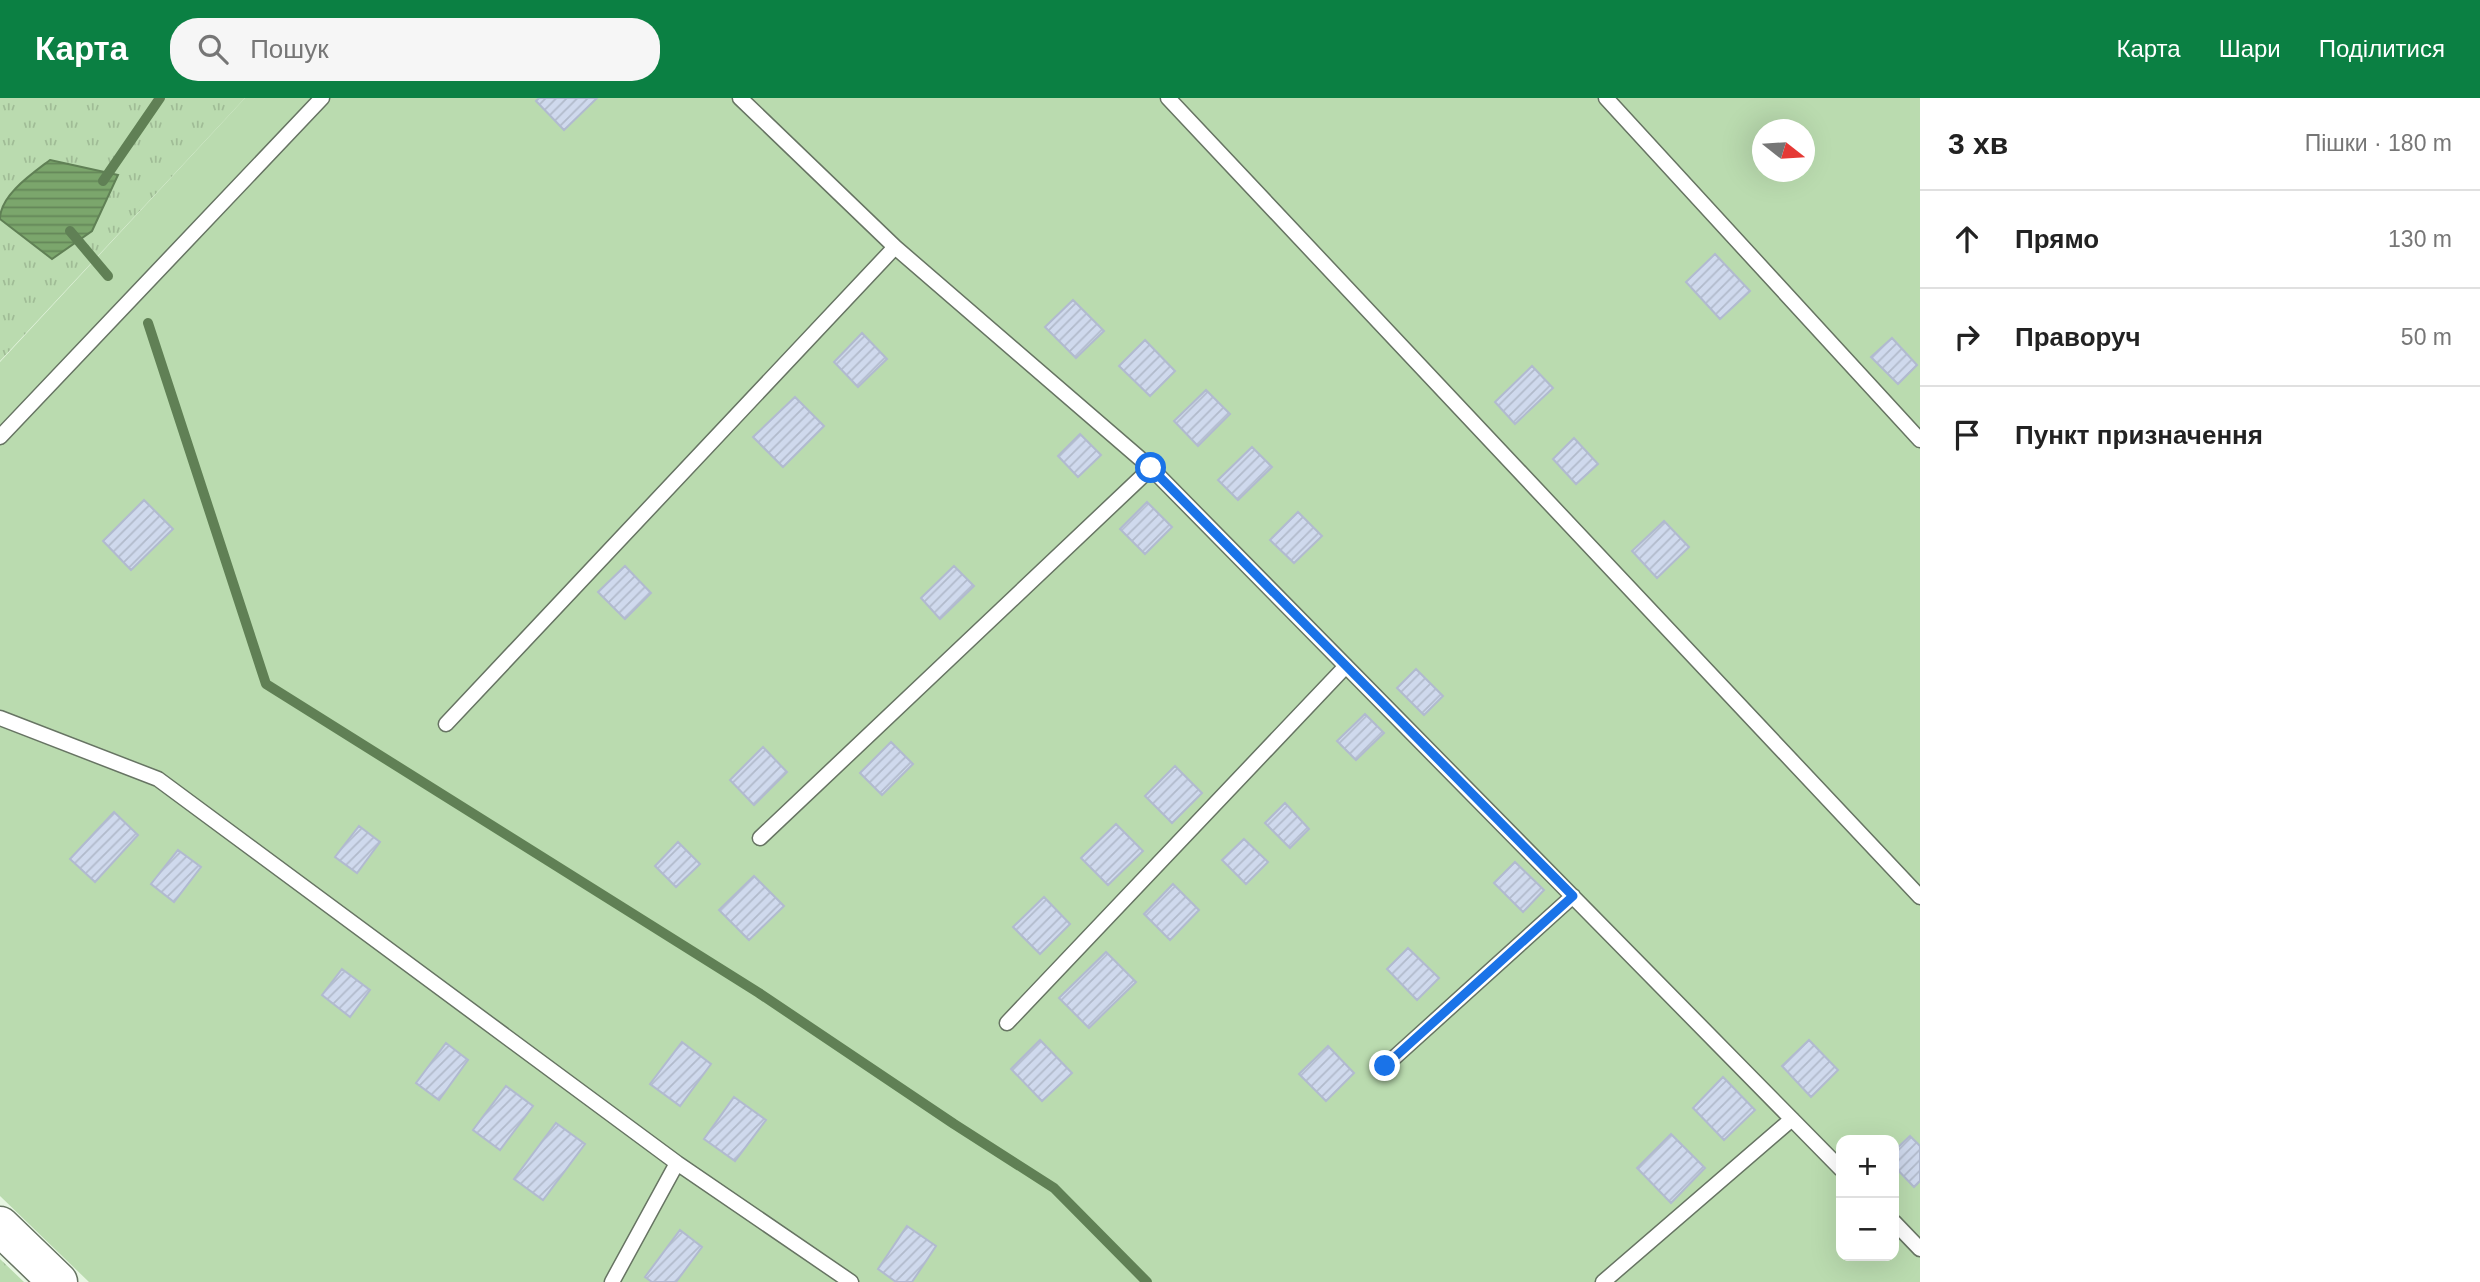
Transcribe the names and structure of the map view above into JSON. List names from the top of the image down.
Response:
{
  "north": "right",
  "page": {
    "header": "Карта",
    "search": "Пошук",
    "nav": ["Карта", "Шари", "Поділитися"],
    "heading": ["3 хв", "Пішки · 180 m"],
    "list": [
      ["Прямо", "130 m"],
      ["Праворуч", "50 m"],
      "Пункт призначення"
    ],
    "map_buttons": ["+", "−"]
  }
}
